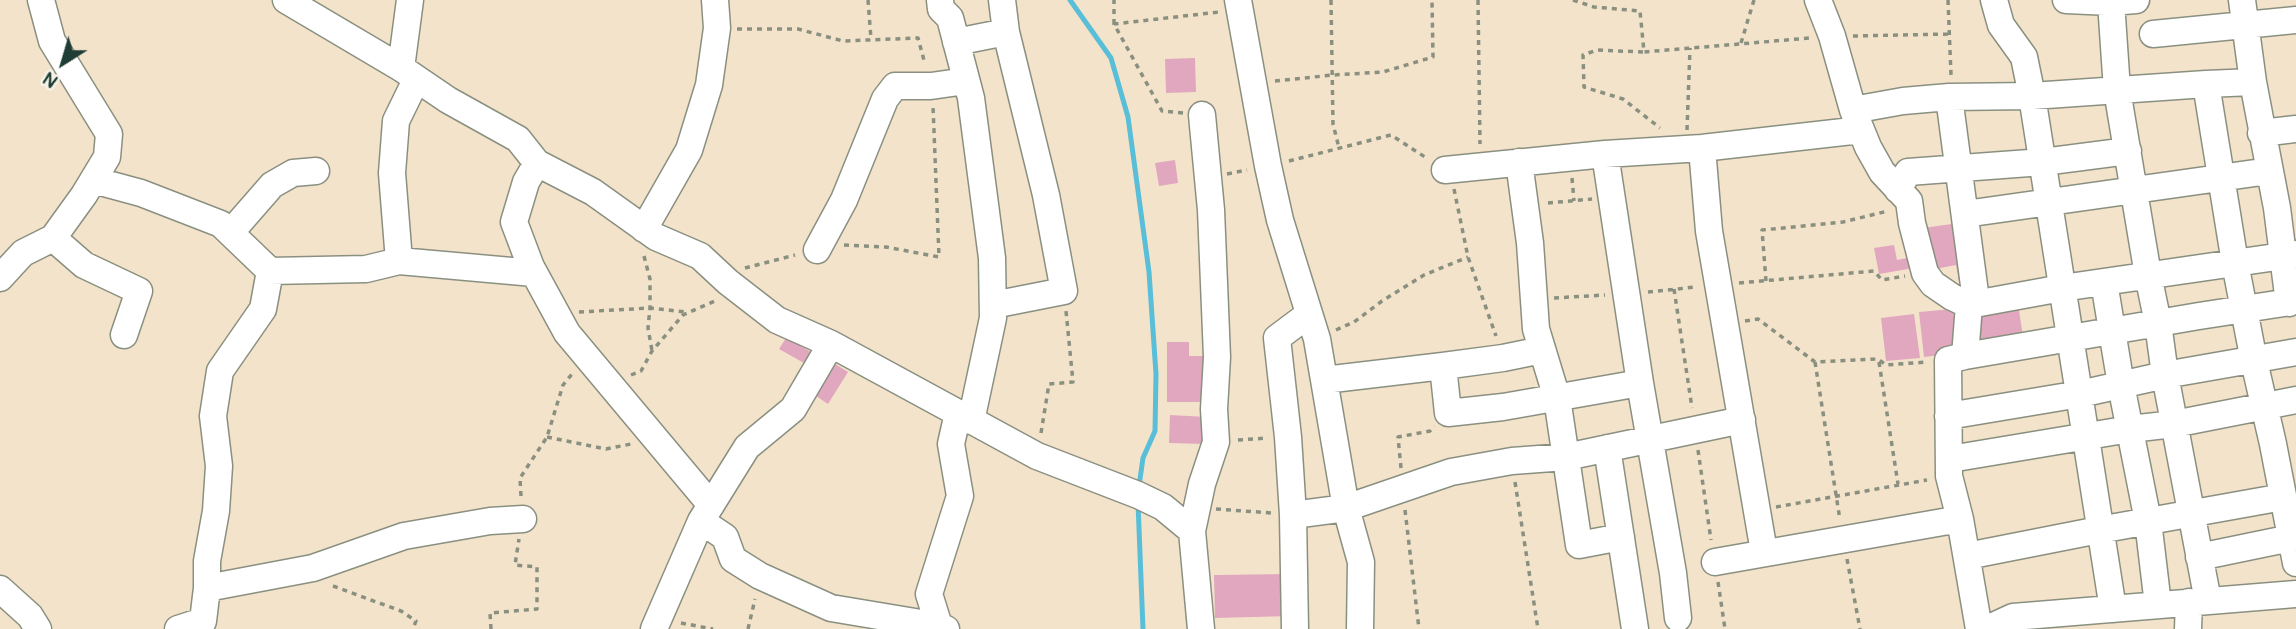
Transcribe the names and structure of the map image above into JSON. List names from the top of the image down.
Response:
{
  "north": "bottom left"
}
